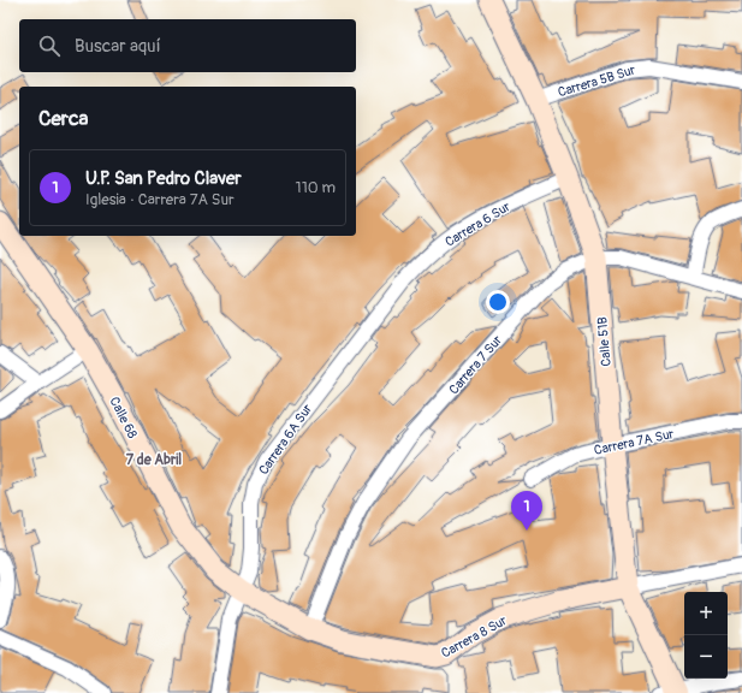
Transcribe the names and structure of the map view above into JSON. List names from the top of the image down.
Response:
{
  "streets": {
    "street": [
      "Carrera 5B Sur",
      "Carrera 6 Sur",
      "Calle 51B",
      "Carrera 7 Sur",
      "Calle 68",
      "Carrera 6A Sur",
      "Carrera 7A Sur",
      "Carrera 8 Sur"
    ]
  },
  "crossings": [
    ["Carrera 5B Sur", "Calle 51B"],
    ["Carrera 6 Sur", "Calle 51B"],
    ["Carrera 6 Sur", "Carrera 6A Sur"],
    ["Calle 51B", "Carrera 7 Sur"],
    ["Calle 51B", "Carrera 7A Sur"],
    ["Calle 51B", "Carrera 8 Sur"],
    ["Carrera 7 Sur", "Carrera 8 Sur"],
    ["Calle 68", "Carrera 6A Sur"],
    ["Calle 68", "Carrera 8 Sur"],
    ["Carrera 6A Sur", "Carrera 8 Sur"]
  ],
  "districts": ["7 de Abril"],
  "page": {
    "search": "Buscar aquí",
    "heading": "Cerca",
    "list": [
      {
        "mark": "1",
        "name": "U.P. San Pedro Claver",
        "note": "Iglesia · Carrera 7A Sur",
        "value": "110 m"
      }
    ],
    "pins": "1",
    "map_buttons": ["+", "−"]
  }
}
